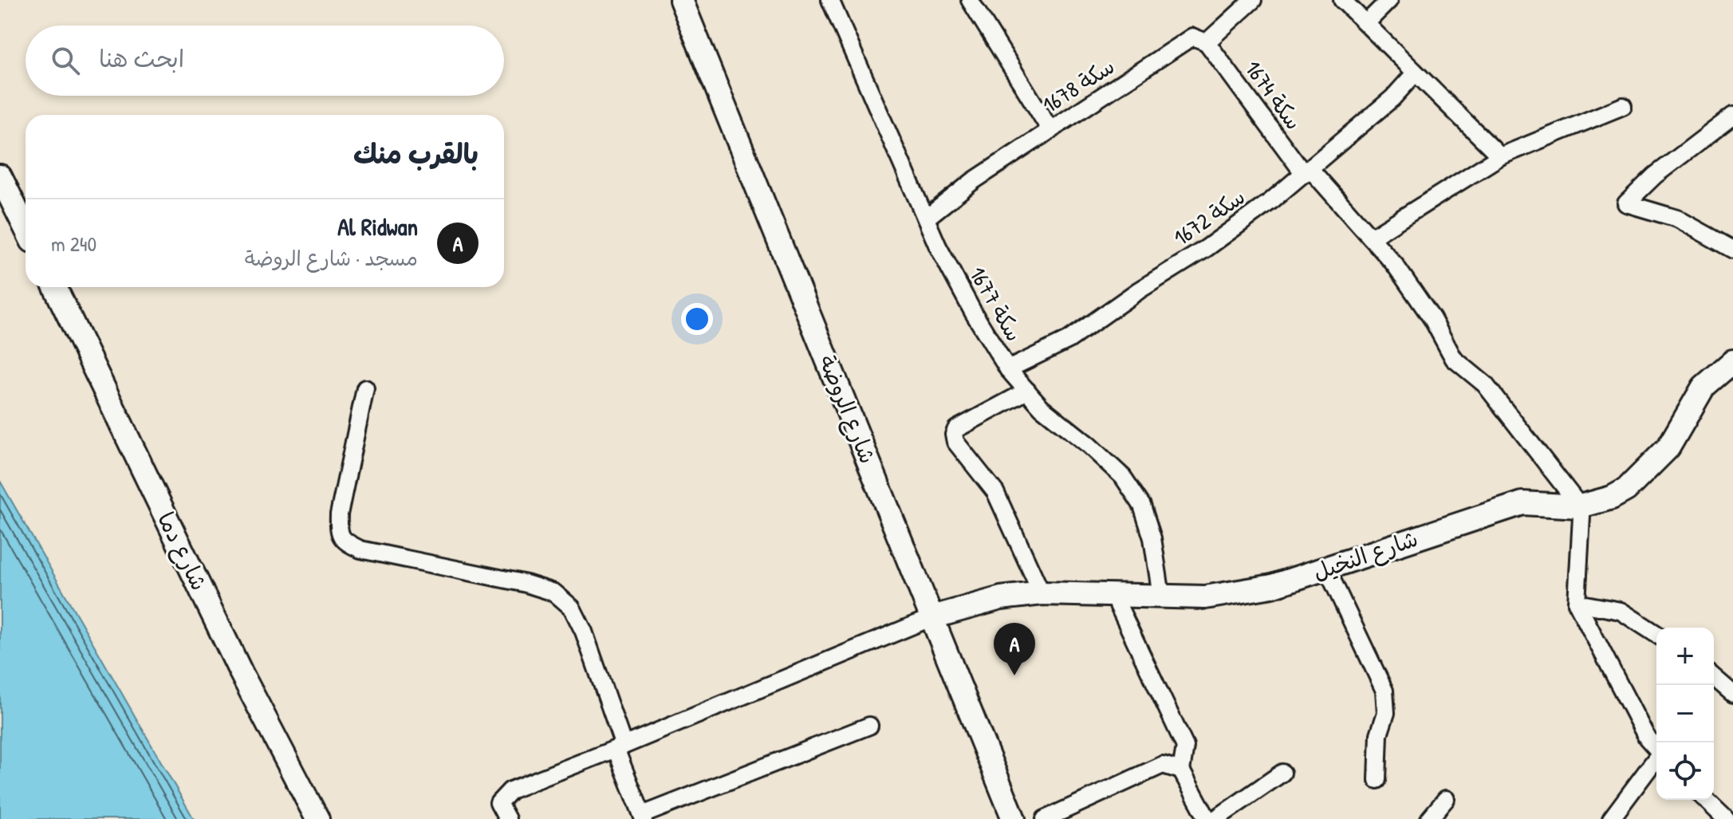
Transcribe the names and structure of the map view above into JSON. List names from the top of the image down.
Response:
{
  "streets": {
    "main road": ["شارع الروضة", "شارع دما", "شارع النخيل"],
    "street": [
      "سكة 1678",
      "سكة 1674",
      "سكة 1672",
      "سكة 1677"
    ]
  },
  "crossings": [
    ["سكة 1678", "سكة 1674"],
    ["سكة 1678", "سكة 1677"],
    ["سكة 1674", "سكة 1672"],
    ["سكة 1674", "شارع النخيل"],
    ["سكة 1672", "سكة 1677"],
    ["سكة 1677", "شارع النخيل"],
    ["شارع الروضة", "شارع النخيل"]
  ],
  "page": {
    "search": "ابحث هنا",
    "heading": "بالقرب منك",
    "list": [
      {
        "mark": "A",
        "name": "Al Ridwan",
        "note": "مسجد · شارع الروضة",
        "value": "240 m"
      }
    ],
    "pins": "A",
    "map_buttons": ["+", "−"]
  }
}
